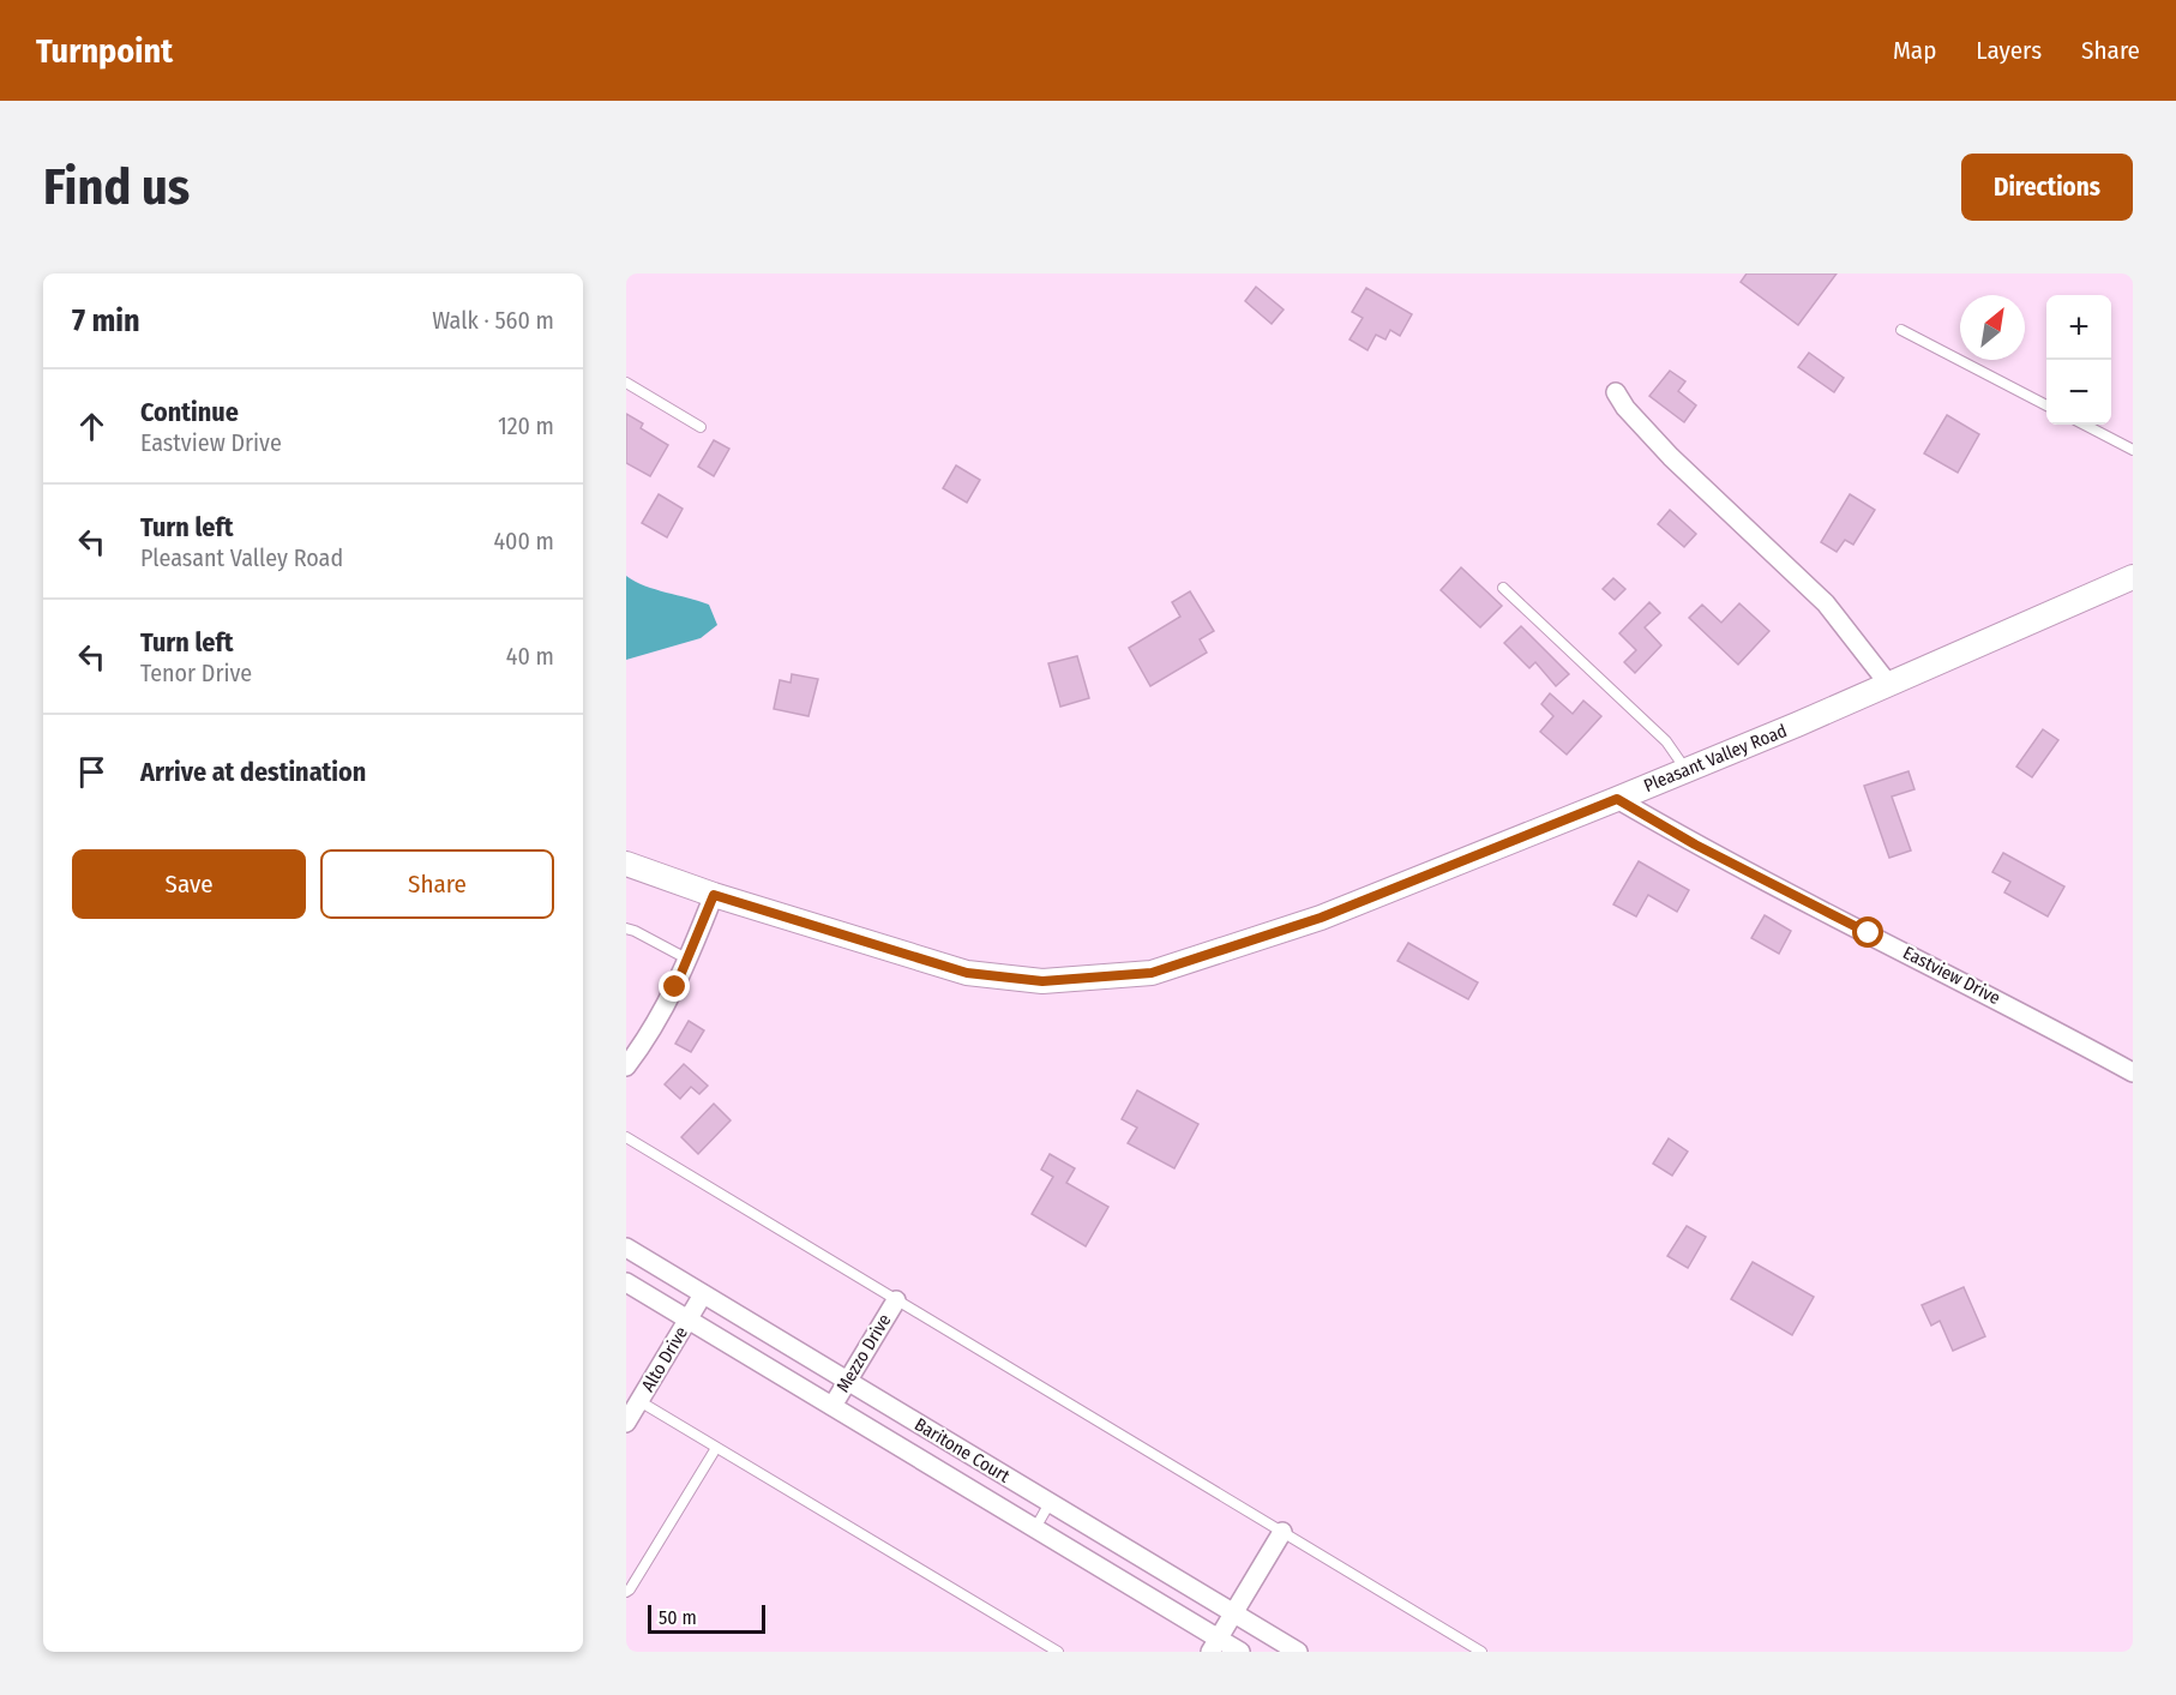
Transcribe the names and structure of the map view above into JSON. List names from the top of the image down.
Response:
{
  "streets": {
    "street": [
      "Pleasant Valley Road",
      "Eastview Drive",
      "Mezzo Drive",
      "Alto Drive",
      "Baritone Court"
    ]
  },
  "crossings": [
    ["Pleasant Valley Road", "Eastview Drive"],
    ["Mezzo Drive", "Baritone Court"],
    ["Alto Drive", "Baritone Court"]
  ],
  "scale_bar": "50 m",
  "north": "top right",
  "page": {
    "header": "Turnpoint",
    "nav": ["Map", "Layers", "Share"],
    "buttons": [
      "Directions",
      ["Save", "Share"]
    ],
    "title": "Find us",
    "heading": ["7 min", "Walk · 560 m"],
    "map_buttons": ["+", "−"],
    "list": [
      ["Continue", "Eastview Drive", "120 m"],
      ["Turn left", "Pleasant Valley Road", "400 m"],
      ["Turn left", "Tenor Drive", "40 m"],
      "Arrive at destination"
    ],
    "scale": "50 m"
  }
}
